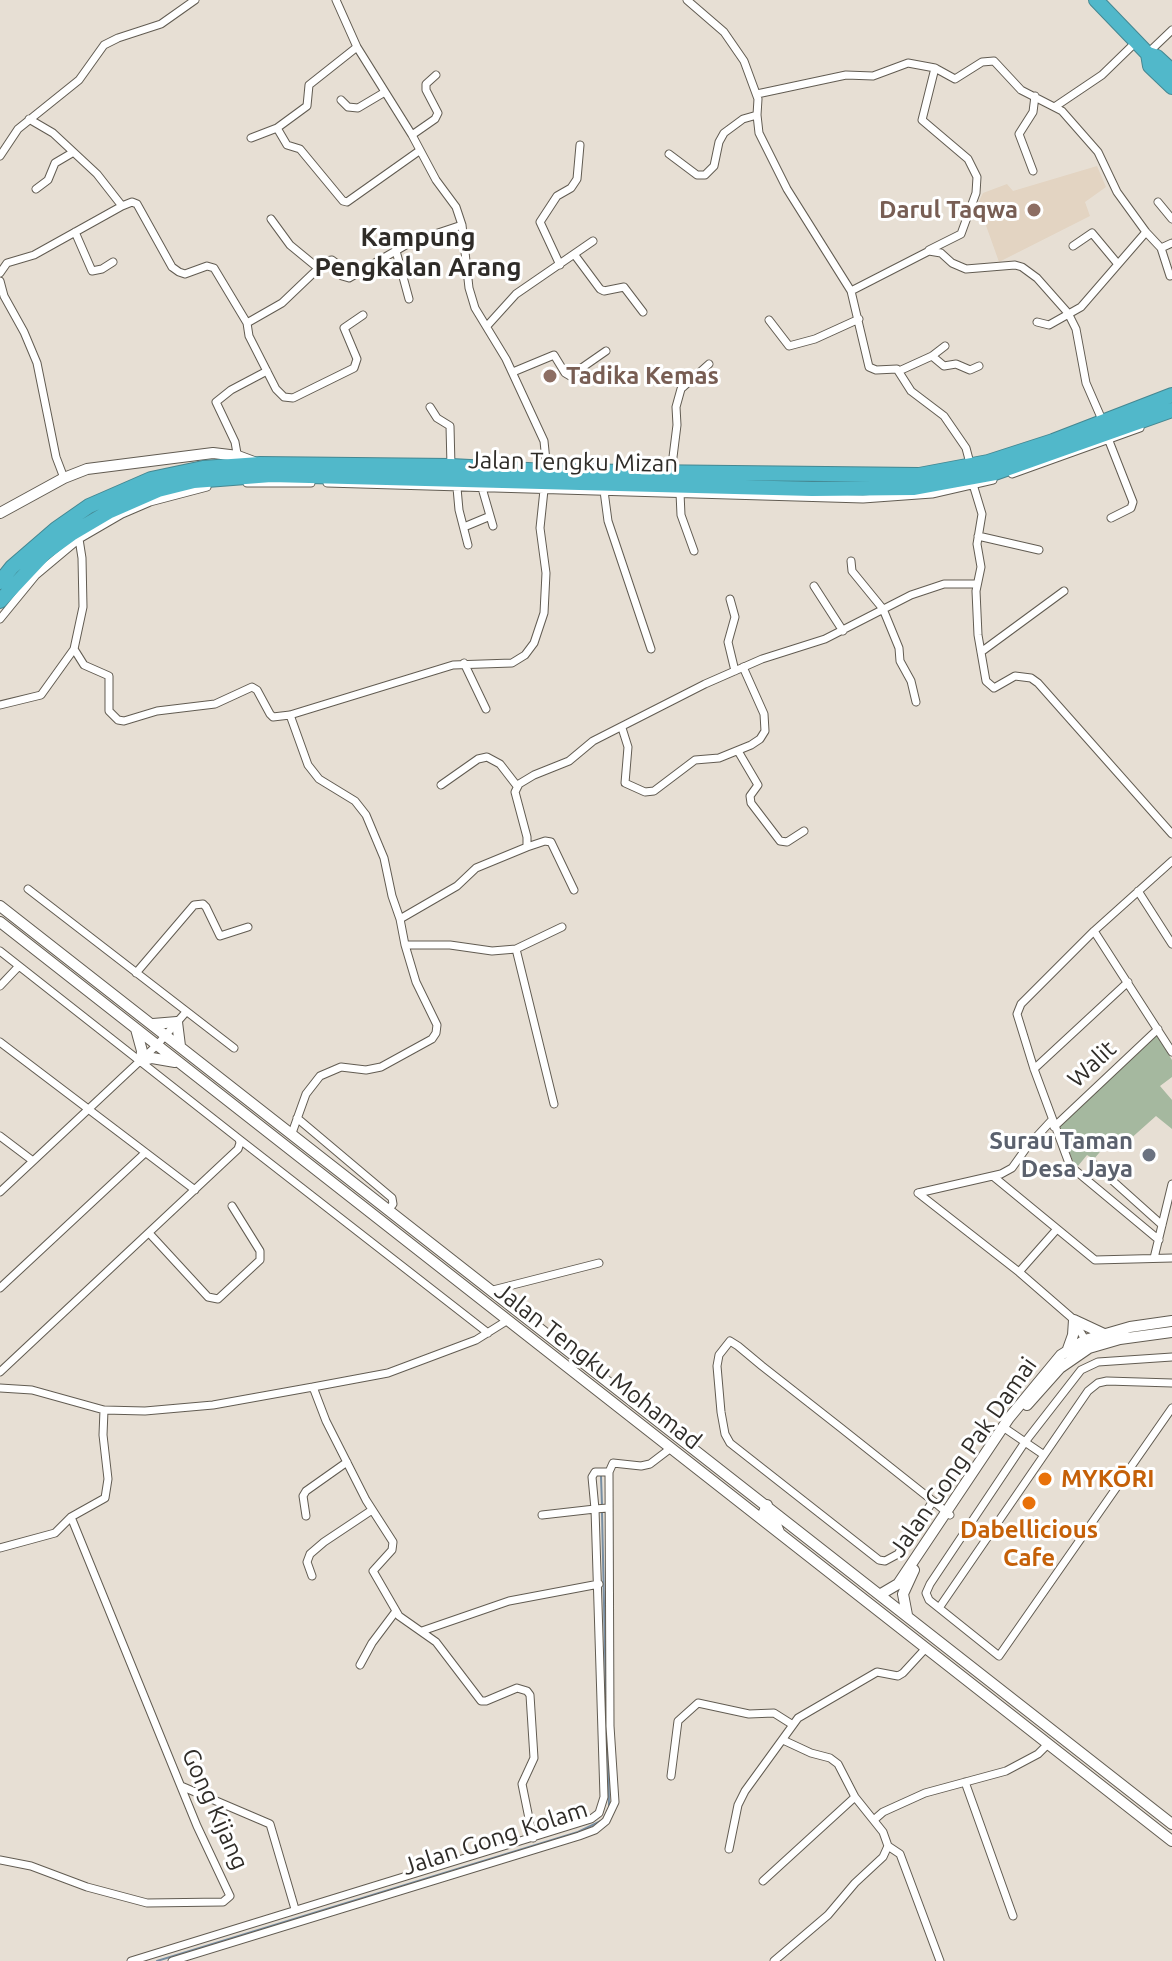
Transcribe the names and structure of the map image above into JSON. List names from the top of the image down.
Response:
{
  "streets": {
    "highway": ["Jalan Tengku Mizan"],
    "main road": ["Jalan Tengku Mohamad", "Jalan Gong Pak Damai"],
    "street": ["Walit", "Gong Kijang", "Jalan Gong Kolam"]
  },
  "crossings": [
    ["Jalan Tengku Mohamad", "Jalan Gong Pak Damai"]
  ],
  "districts": ["Kampung Pengkalan Arang"],
  "places": [
    "Darul Taqwa",
    "Tadika Kemas",
    "Surau Taman Desa Jaya",
    "MYKŌRI",
    "Dabellicious Cafe"
  ]
}
